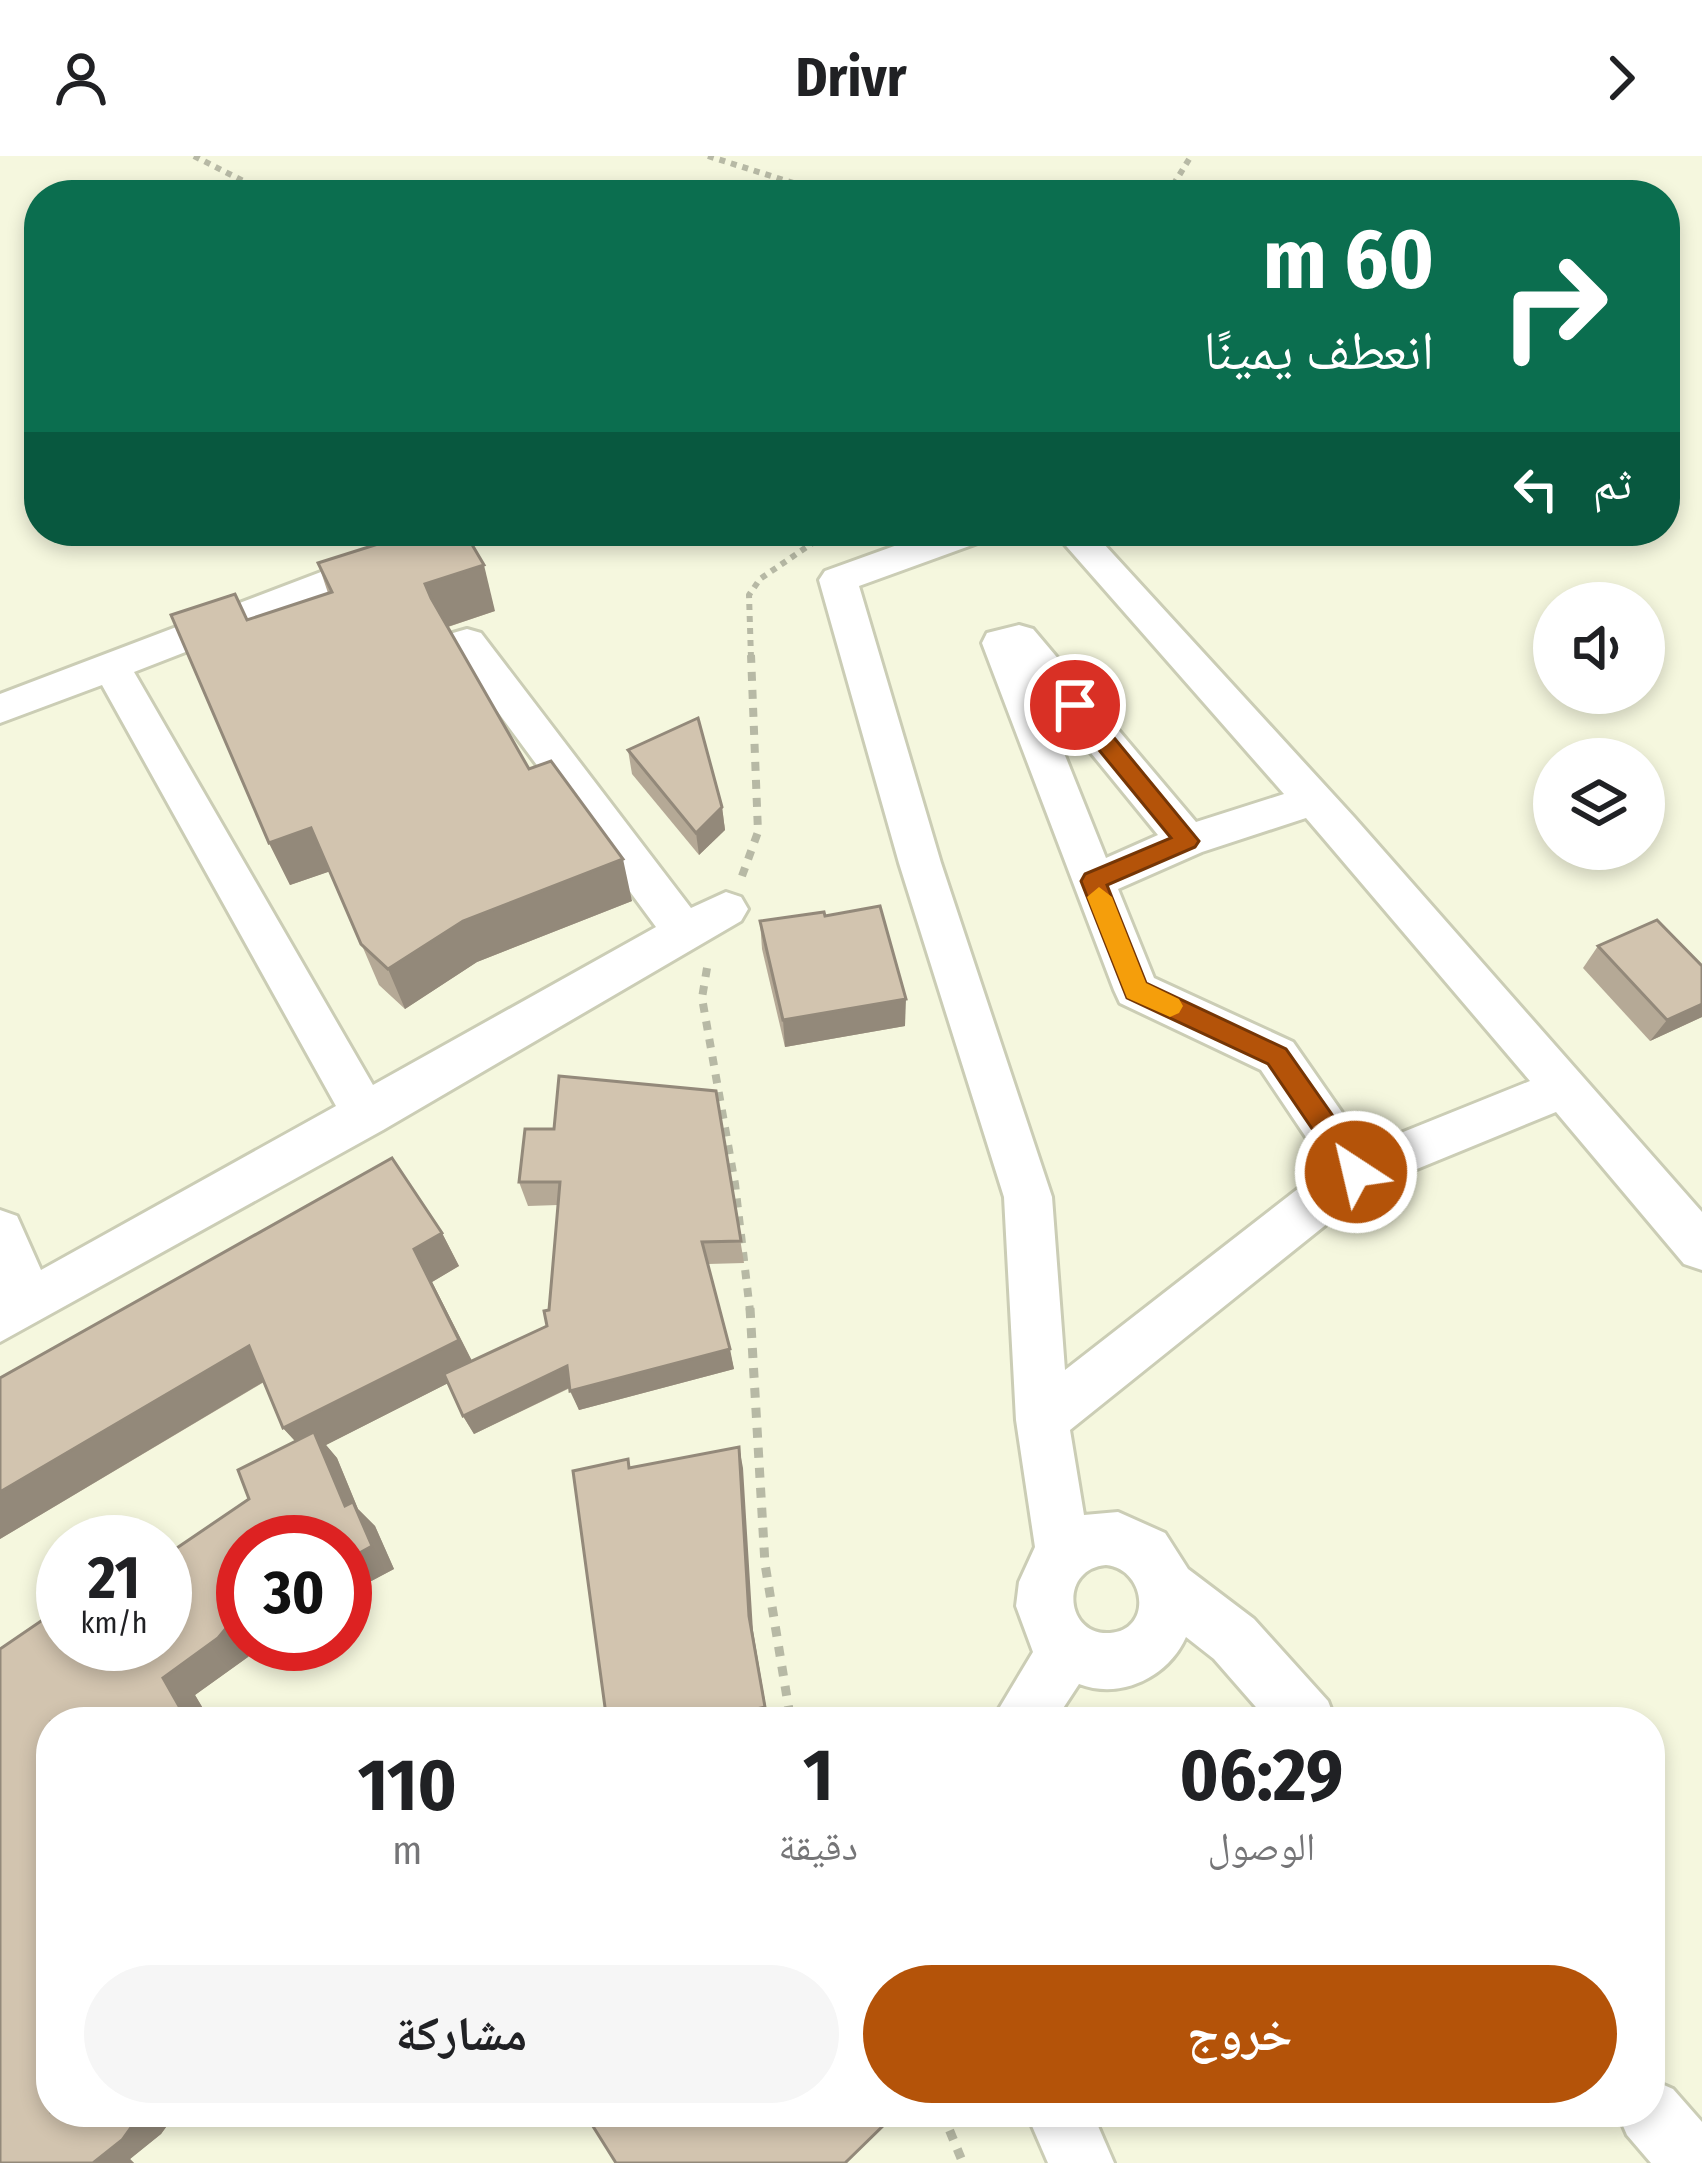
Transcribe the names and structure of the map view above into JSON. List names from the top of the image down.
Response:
{
  "page": {
    "header": "Drivr",
    "turn": ["60 m", "انعطف يمينًا"],
    "then": "ثم",
    "speed": "21 km/h",
    "limit": "30",
    "eta": [
      "06:29",
      "الوصول",
      "1",
      "دقيقة",
      "110",
      "m"
    ],
    "buttons": ["خروج", "مشاركة"]
  }
}
